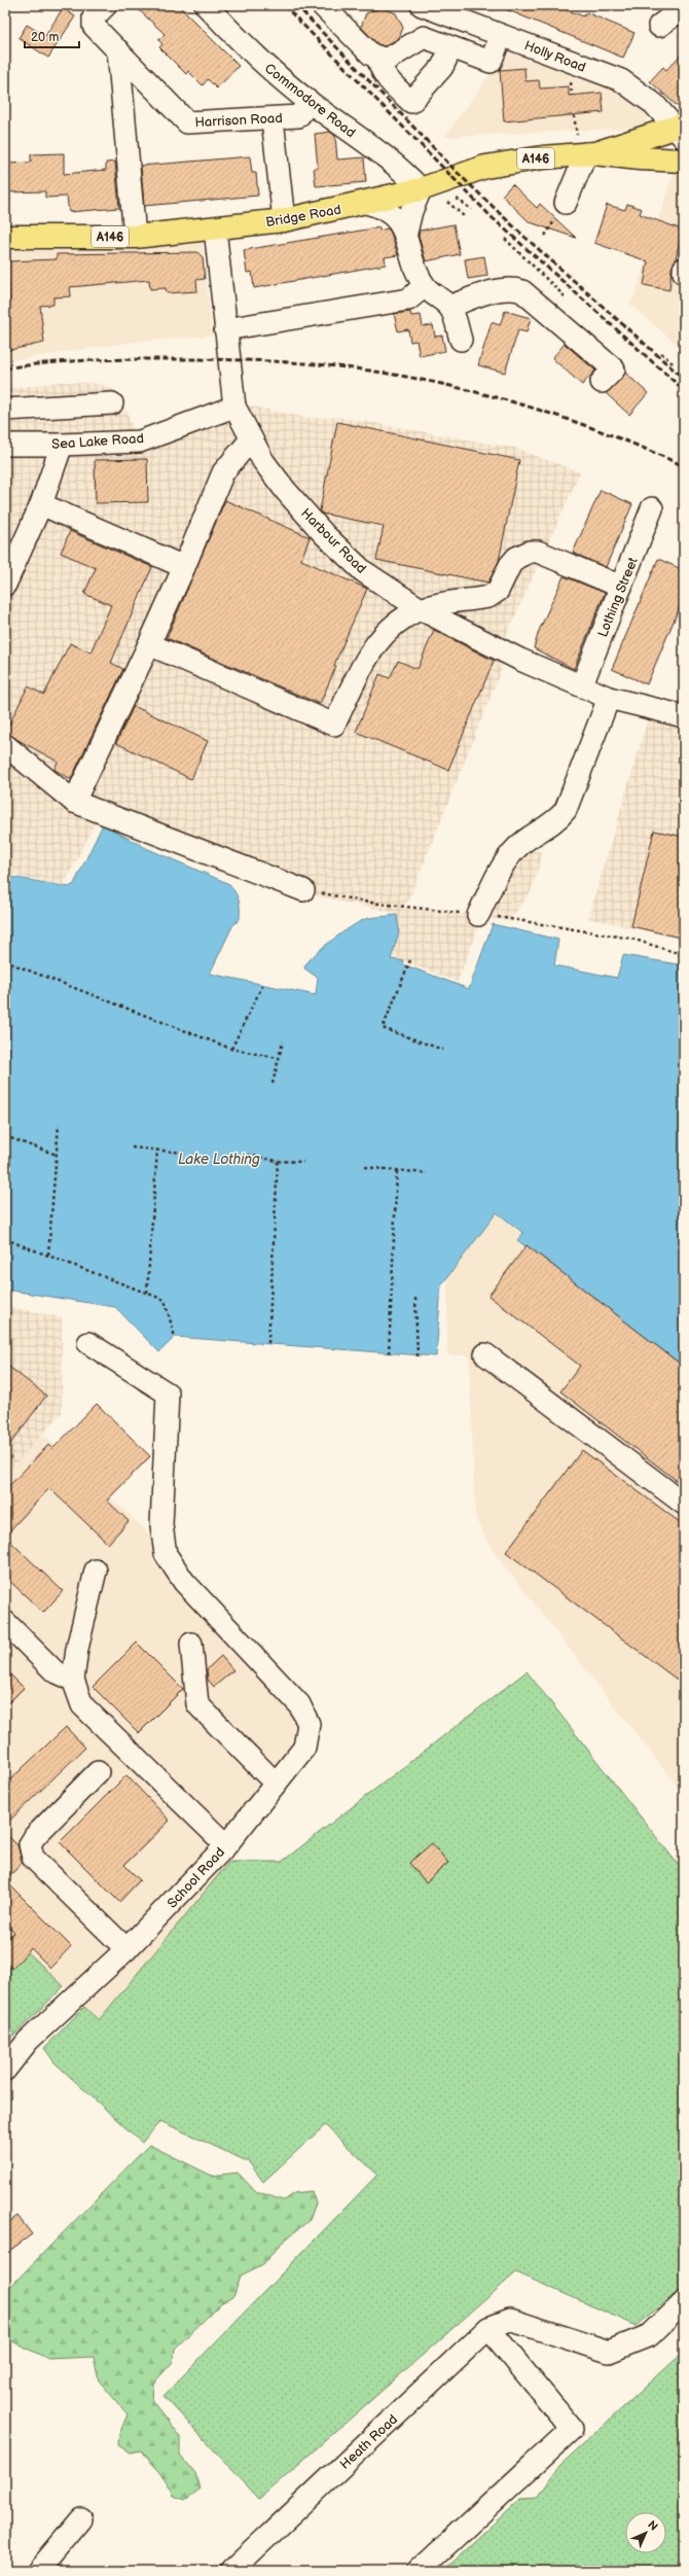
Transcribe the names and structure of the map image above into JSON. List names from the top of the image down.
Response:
{
  "streets": {
    "highway": ["A146", "Bridge Road"],
    "street": [
      "Holly Road",
      "Commodore Road",
      "Harrison Road",
      "Sea Lake Road",
      "Harbour Road",
      "Lothing Street",
      "School Road",
      "Heath Road"
    ]
  },
  "crossings": [
    ["Holly Road", "Bridge Road"],
    ["Commodore Road", "Harrison Road"],
    ["Commodore Road", "Bridge Road"],
    ["Bridge Road", "Harbour Road"],
    ["Sea Lake Road", "Harbour Road"],
    ["Harbour Road", "Lothing Street"]
  ],
  "water": ["Lake Lothing"],
  "scale_bar": "20 m",
  "north": "top right"
}
